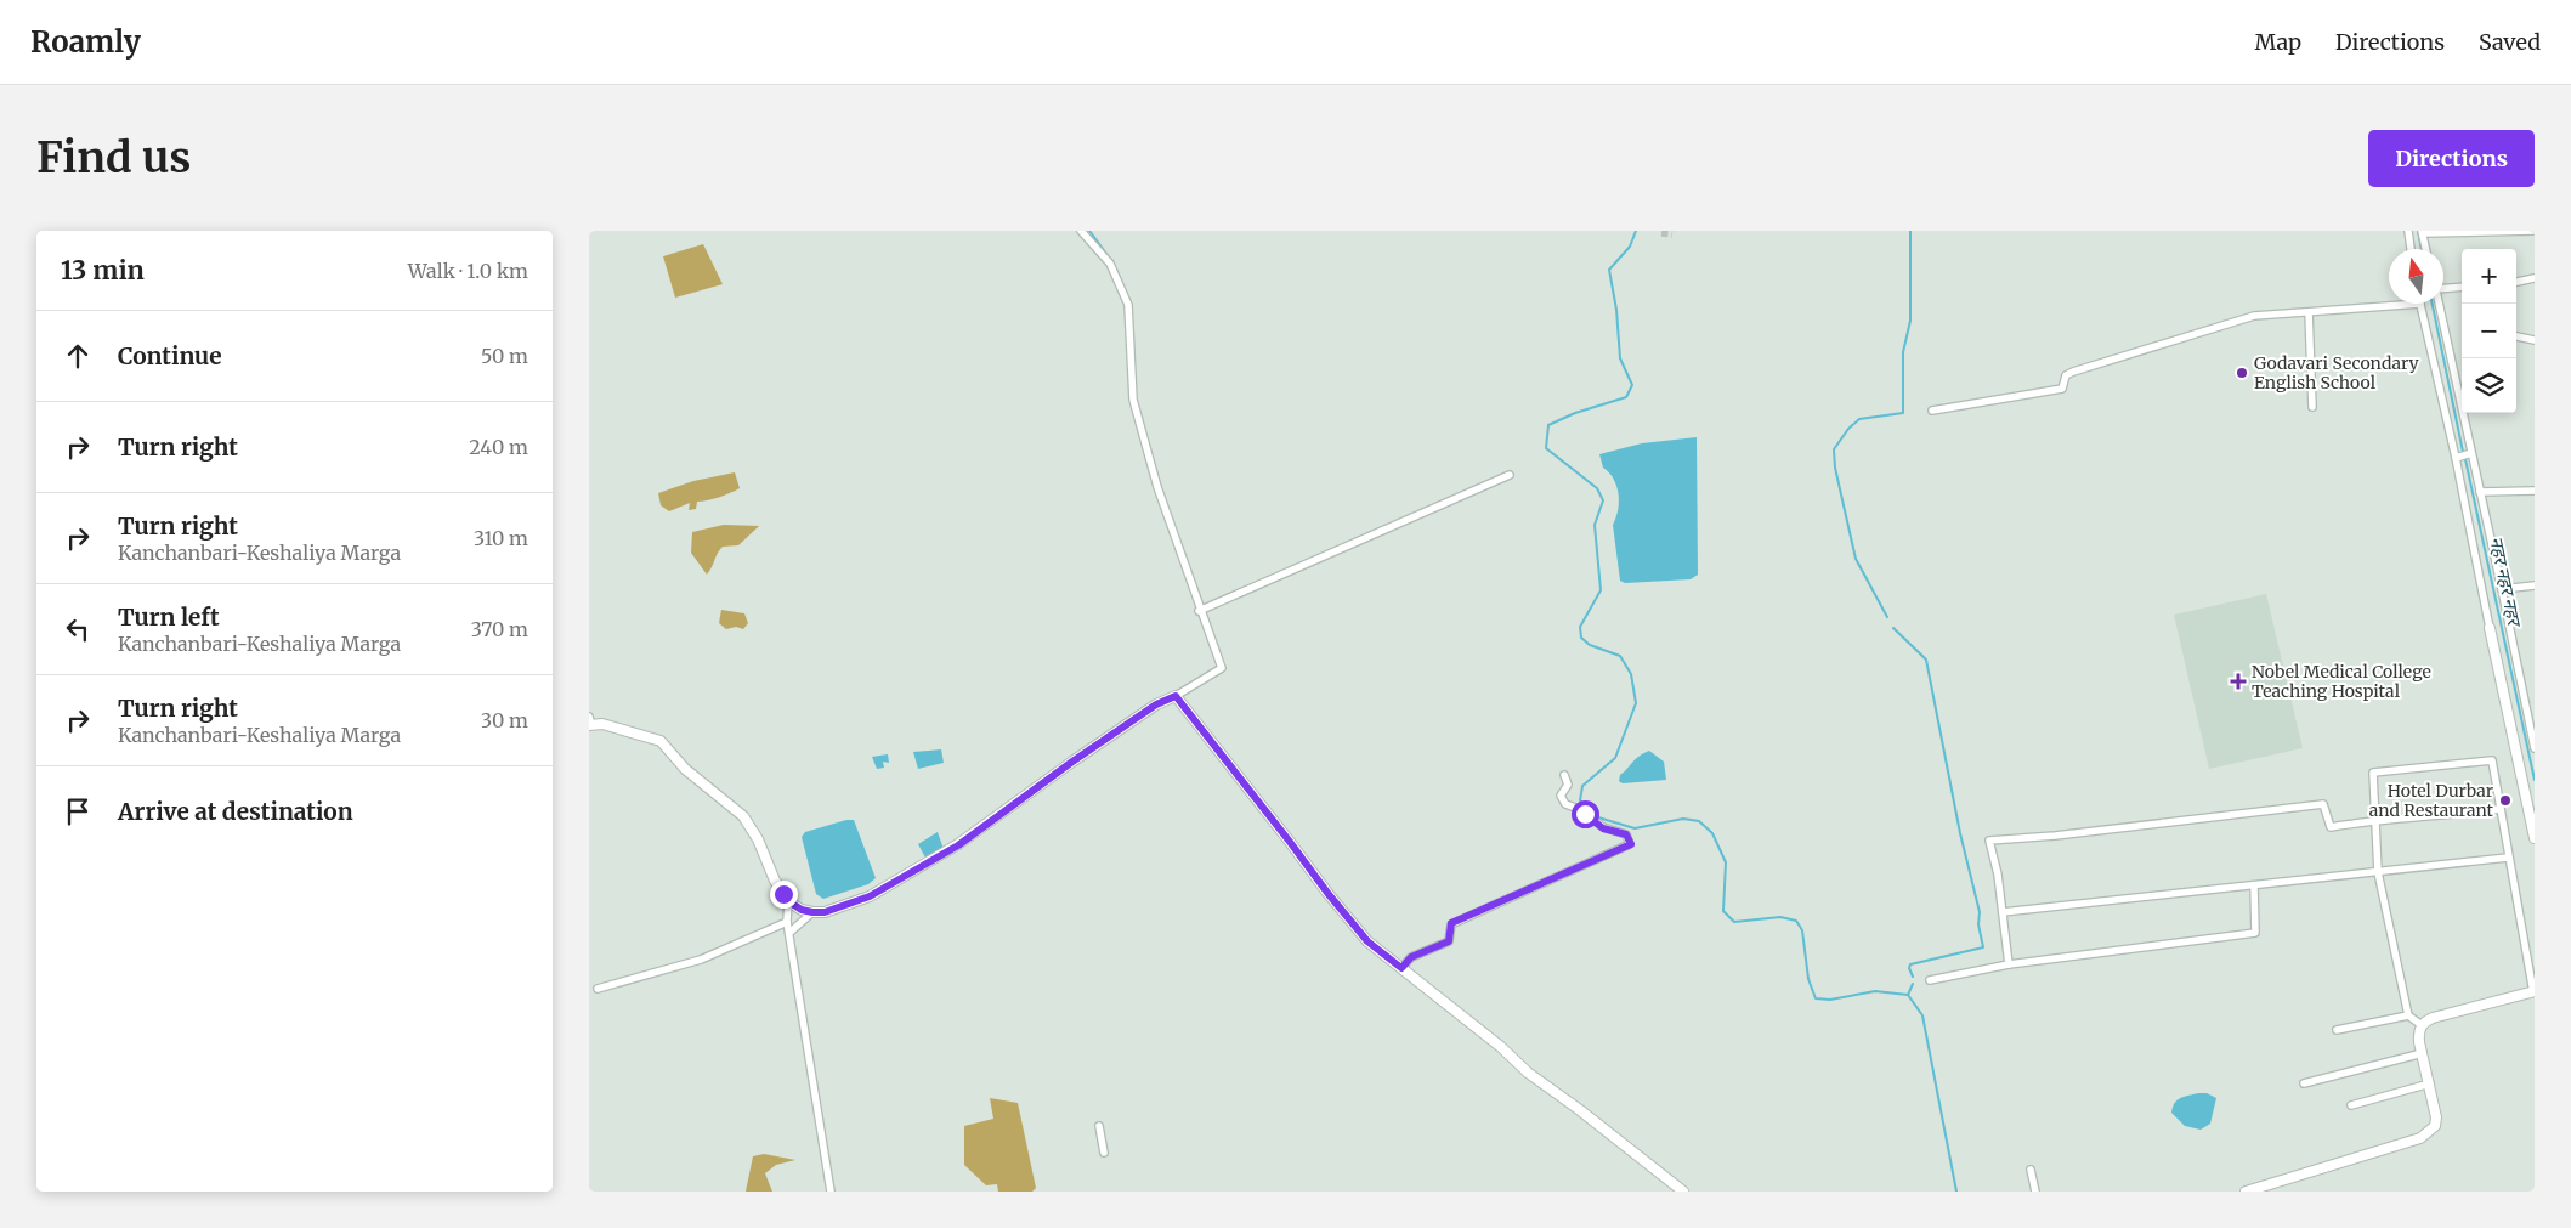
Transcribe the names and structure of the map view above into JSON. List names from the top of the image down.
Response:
{
  "water": ["नहर नहर नहर"],
  "places": {
    "other": ["Godavari Secondary English School", "Hotel Durbar and Restaurant"],
    "health": ["Nobel Medical College Teaching Hospital"]
  },
  "north": "top",
  "page": {
    "header": "Roamly",
    "nav": ["Map", "Directions", "Saved"],
    "buttons": "Directions",
    "title": "Find us",
    "heading": ["13 min", "Walk · 1.0 km"],
    "map_buttons": ["+", "−"],
    "list": [
      ["Continue", "50 m"],
      ["Turn right", "240 m"],
      ["Turn right", "Kanchanbari-Keshaliya Marga", "310 m"],
      ["Turn left", "Kanchanbari-Keshaliya Marga", "370 m"],
      ["Turn right", "Kanchanbari-Keshaliya Marga", "30 m"],
      "Arrive at destination"
    ]
  }
}
